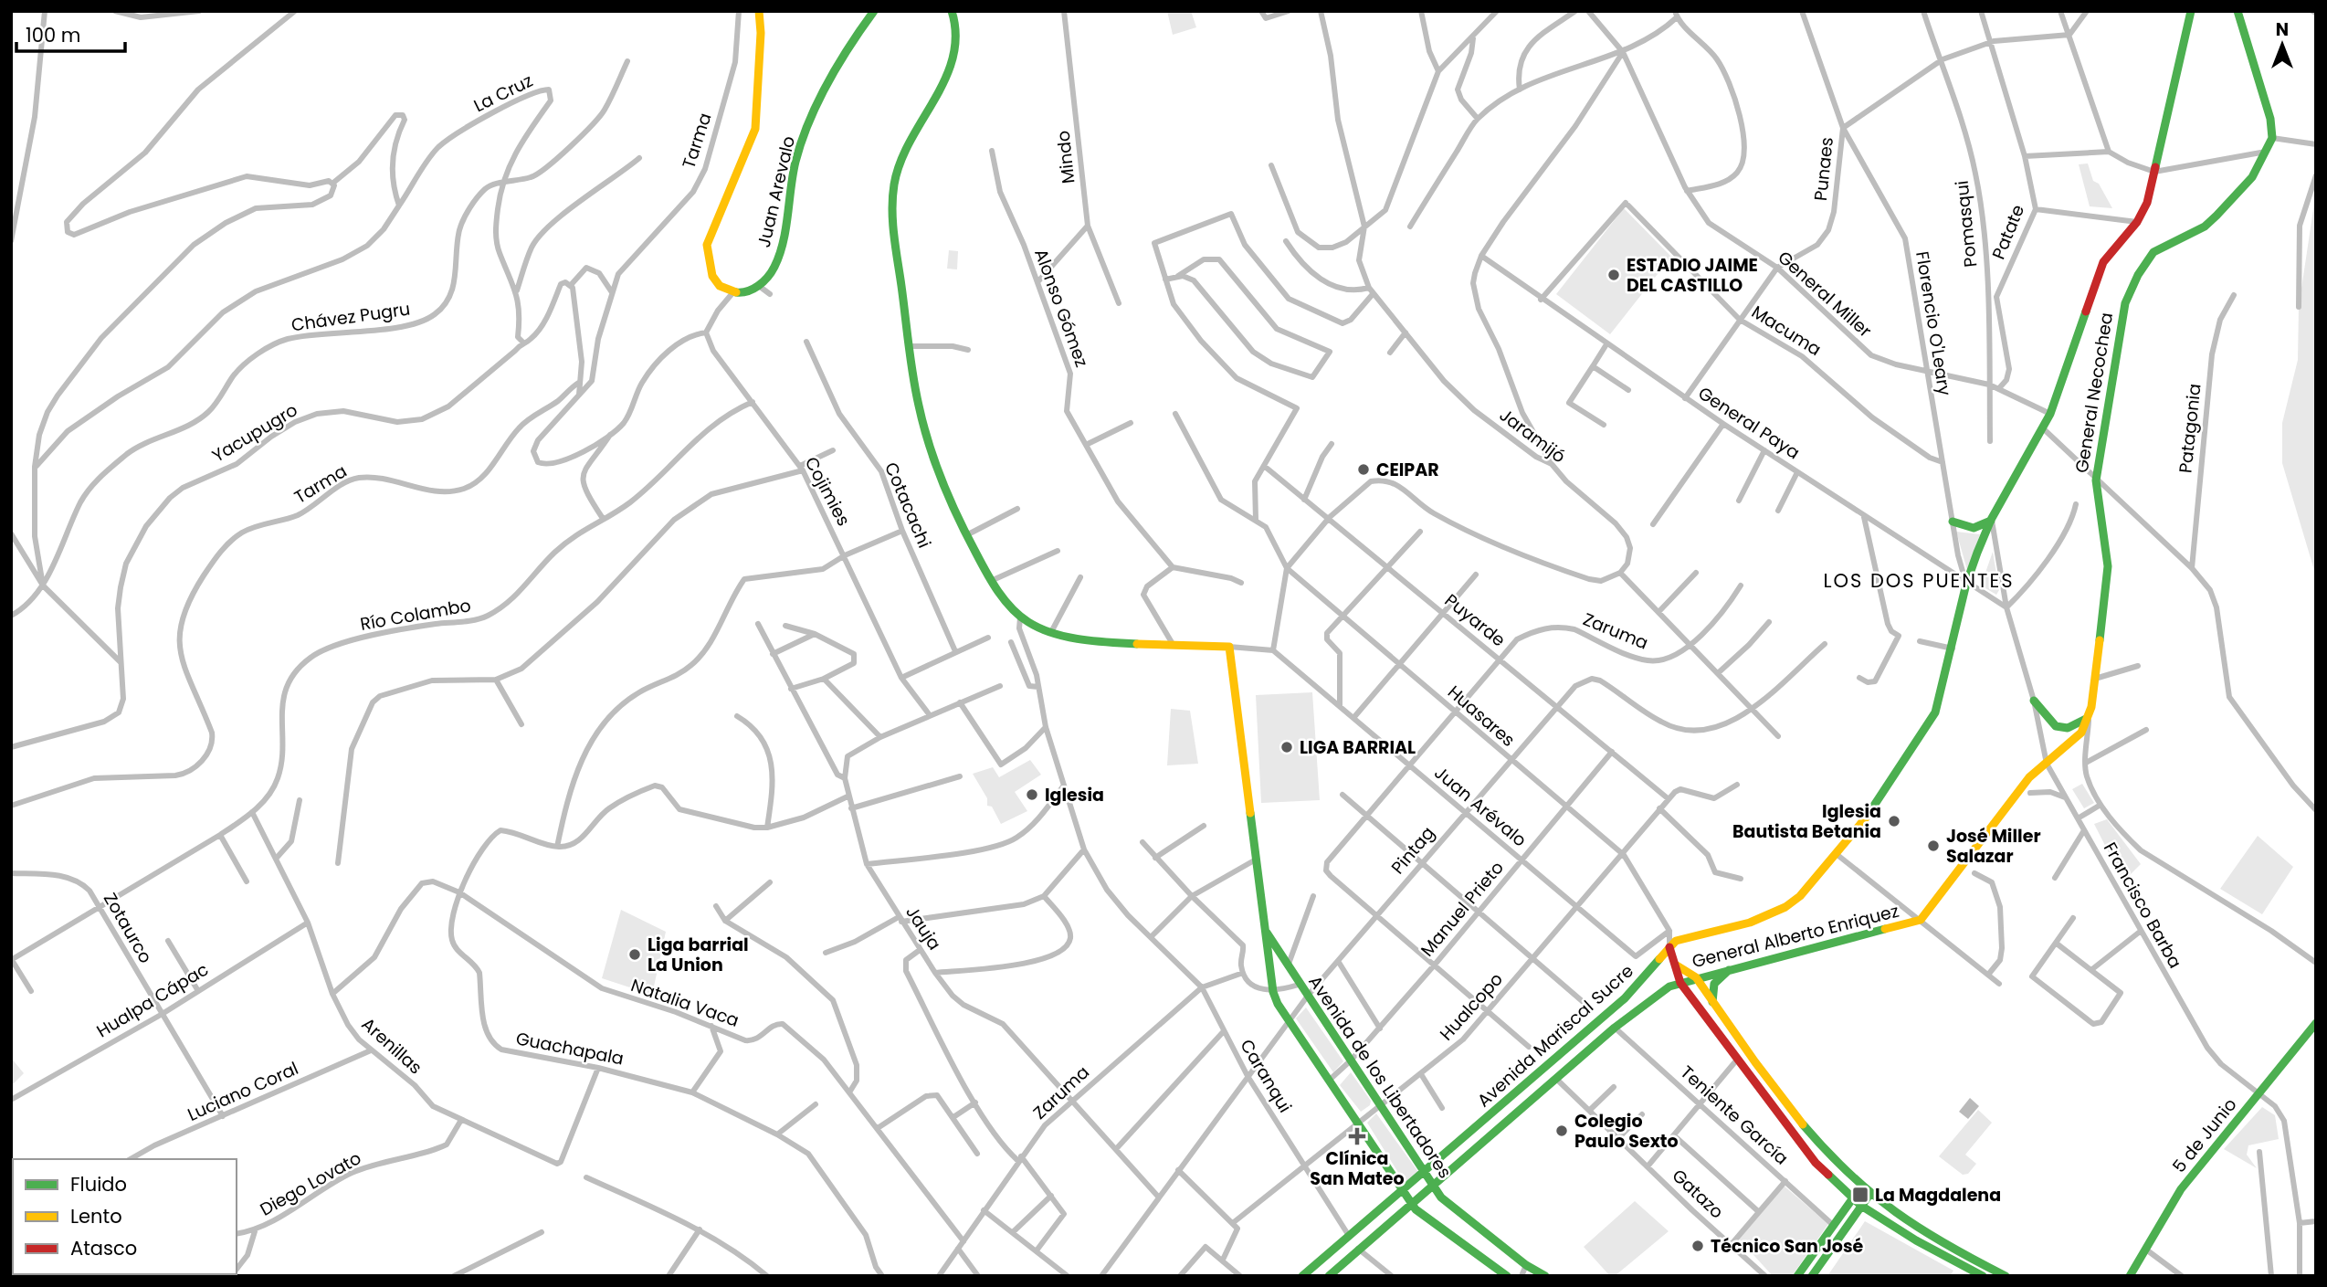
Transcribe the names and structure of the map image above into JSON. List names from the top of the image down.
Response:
{
  "streets": {
    "main road": [
      "Juan Arevalo",
      "General Necochea",
      "General Alberto Enriquez",
      "Avenida Mariscal Sucre",
      "Avenida de los Libertadores",
      "5 de Junio"
    ],
    "street": [
      "La Cruz",
      "Tarma",
      "Mindo",
      "Punaes",
      "Pomasqui",
      "Patate",
      "General Miller",
      "Alonso Gómez",
      "Chávez Pugru",
      "Florencio O'Leary",
      "Macuma",
      "General Paya",
      "Patagonia",
      "Yacupugro",
      "Jaramijó",
      "Cojimies",
      "Cotacachi",
      "Río Colambo",
      "Puyarde",
      "Zaruma",
      "Huasares",
      "Juan Arévalo",
      "Pintag",
      "Francisco Barba",
      "Manuel Prieto",
      "Zotaurco",
      "Jauja",
      "Hualpa Cápac",
      "Natalia Vaca",
      "Hualcopo",
      "Arenillas",
      "Guachapala",
      "Caranqui",
      "Luciano Coral",
      "Teniente García",
      "Diego Lovato",
      "Gatazo"
    ]
  },
  "crossings": [
    ["La Cruz", "Chávez Pugru"],
    ["Punaes", "Pomasqui"],
    ["Punaes", "Patate"],
    ["Punaes", "General Miller"],
    ["Punaes", "Florencio O'Leary"],
    ["Punaes", "Macuma"],
    ["Punaes", "General Paya"],
    ["Pomasqui", "General Miller"],
    ["General Miller", "Florencio O'Leary"],
    ["General Miller", "Avenida Mariscal Sucre"],
    ["Florencio O'Leary", "Macuma"],
    ["Florencio O'Leary", "General Paya"],
    ["Florencio O'Leary", "Avenida Mariscal Sucre"],
    ["Macuma", "General Paya"],
    ["General Necochea", "General Alberto Enriquez"],
    ["General Paya", "Francisco Barba"],
    ["General Paya", "Avenida Mariscal Sucre"],
    ["Cojimies", "Río Colambo"],
    ["Río Colambo", "Zotaurco"],
    ["Río Colambo", "Arenillas"],
    ["Puyarde", "Zaruma"],
    ["Puyarde", "Pintag"],
    ["Puyarde", "Manuel Prieto"],
    ["Puyarde", "Hualcopo"],
    ["Zaruma", "Huasares"],
    ["Zaruma", "Juan Arévalo"],
    ["Zaruma", "Pintag"],
    ["Zaruma", "Jauja"],
    ["Zaruma", "Natalia Vaca"],
    ["Zaruma", "Caranqui"],
    ["Huasares", "Juan Arévalo"],
    ["Huasares", "Pintag"],
    ["Huasares", "Manuel Prieto"],
    ["Huasares", "Hualcopo"],
    ["Juan Arévalo", "Pintag"],
    ["Juan Arévalo", "Manuel Prieto"],
    ["Juan Arévalo", "Hualcopo"],
    ["Pintag", "Jauja"],
    ["Pintag", "Caranqui"],
    ["Pintag", "Avenida de los Libertadores"],
    ["Francisco Barba", "General Alberto Enriquez"],
    ["Francisco Barba", "Avenida Mariscal Sucre"],
    ["Francisco Barba", "5 de Junio"],
    ["Manuel Prieto", "Avenida de los Libertadores"],
    ["Zotaurco", "Hualpa Cápac"],
    ["Zotaurco", "Luciano Coral"],
    ["General Alberto Enriquez", "Avenida Mariscal Sucre"],
    ["Hualpa Cápac", "Arenillas"],
    ["Natalia Vaca", "Arenillas"],
    ["Natalia Vaca", "Guachapala"],
    ["Hualcopo", "Caranqui"],
    ["Hualcopo", "Avenida de los Libertadores"],
    ["Avenida Mariscal Sucre", "Caranqui"],
    ["Avenida Mariscal Sucre", "Avenida de los Libertadores"],
    ["Avenida Mariscal Sucre", "Teniente García"],
    ["Avenida Mariscal Sucre", "Gatazo"],
    ["Arenillas", "Guachapala"],
    ["Arenillas", "Luciano Coral"],
    ["Arenillas", "Diego Lovato"]
  ],
  "districts": ["LOS DOS PUENTES"],
  "places": {
    "other": [
      "ESTADIO JAIME DEL CASTILLO",
      "CEIPAR",
      "LIGA BARRIAL",
      "Iglesia",
      "Iglesia Bautista Betania",
      "José Miller Salazar",
      "Liga barrial La Union",
      "Colegio Paulo Sexto",
      "Técnico San José"
    ],
    "health": ["Clínica San Mateo"],
    "transit": ["La Magdalena"]
  },
  "legend": ["Fluido", "Lento", "Atasco"],
  "scale_bar": "100 m",
  "north": "top"
}
